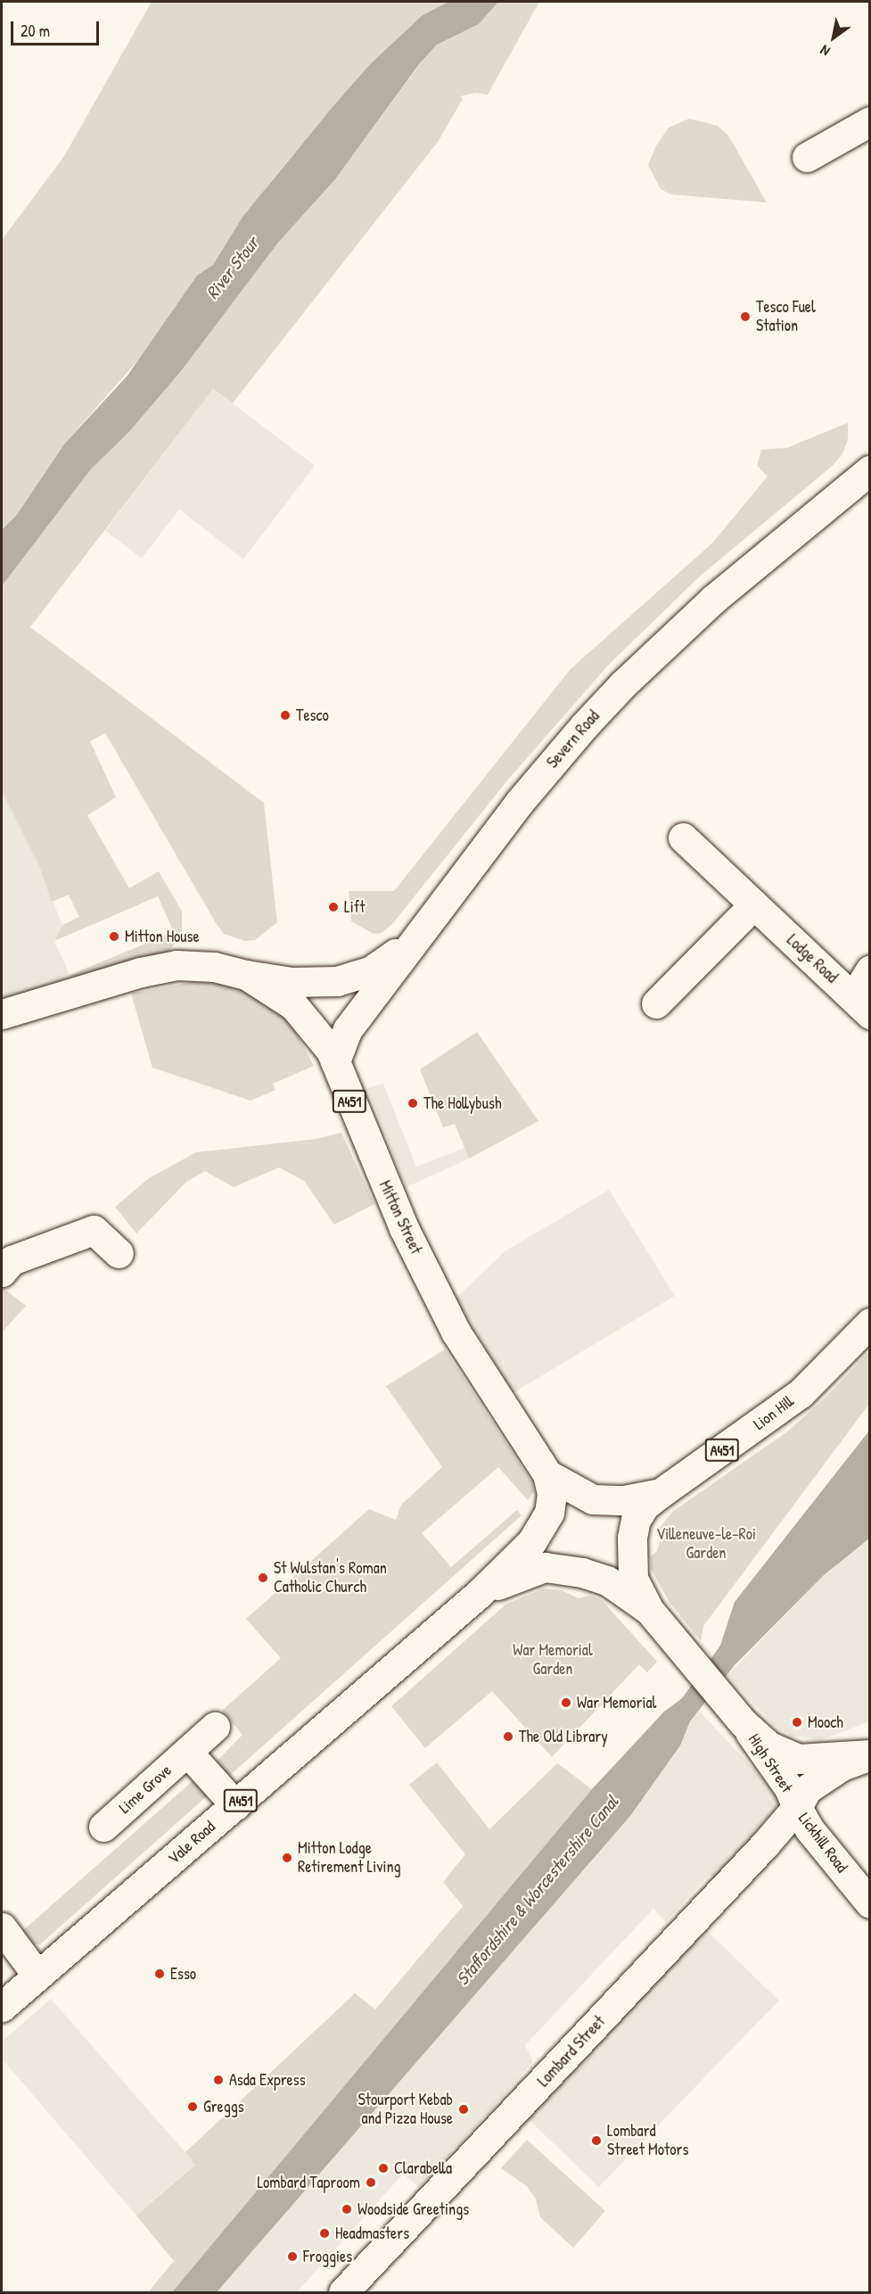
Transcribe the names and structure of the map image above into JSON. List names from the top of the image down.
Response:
{
  "streets": {
    "street": [
      "Severn Road",
      "Lodge Road",
      "A451",
      "Mitton Street",
      "Lion Hill",
      "High Street",
      "Lime Grove",
      "Vale Road",
      "Lickhill Road",
      "Lombard Street"
    ]
  },
  "crossings": [
    ["Severn Road", "Mitton Street"],
    ["A451", "Mitton Street"],
    ["A451", "Lion Hill"],
    ["A451", "Vale Road"],
    ["Mitton Street", "Lion Hill"],
    ["High Street", "Lickhill Road"],
    ["High Street", "Lombard Street"],
    ["Lickhill Road", "Lombard Street"]
  ],
  "water": ["River Stour", "Staffordshire & Worcestershire Canal"],
  "parks": ["Villeneuve-le-Roi Garden", "War Memorial Garden"],
  "places": [
    "Tesco Fuel Station",
    "Tesco",
    "Lift",
    "Mitton House",
    "The Hollybush",
    "St Wulstan's Roman Catholic Church",
    "War Memorial",
    "Mooch",
    "The Old Library",
    "Mitton Lodge Retirement Living",
    "Esso",
    "Asda Express",
    "Greggs",
    "Stourport Kebab and Pizza House",
    "Lombard Street Motors",
    "Clarabella",
    "Lombard Taproom",
    "Woodside Greetings",
    "Headmasters",
    "Froggies"
  ],
  "scale_bar": "20 m",
  "north": "bottom left"
}
